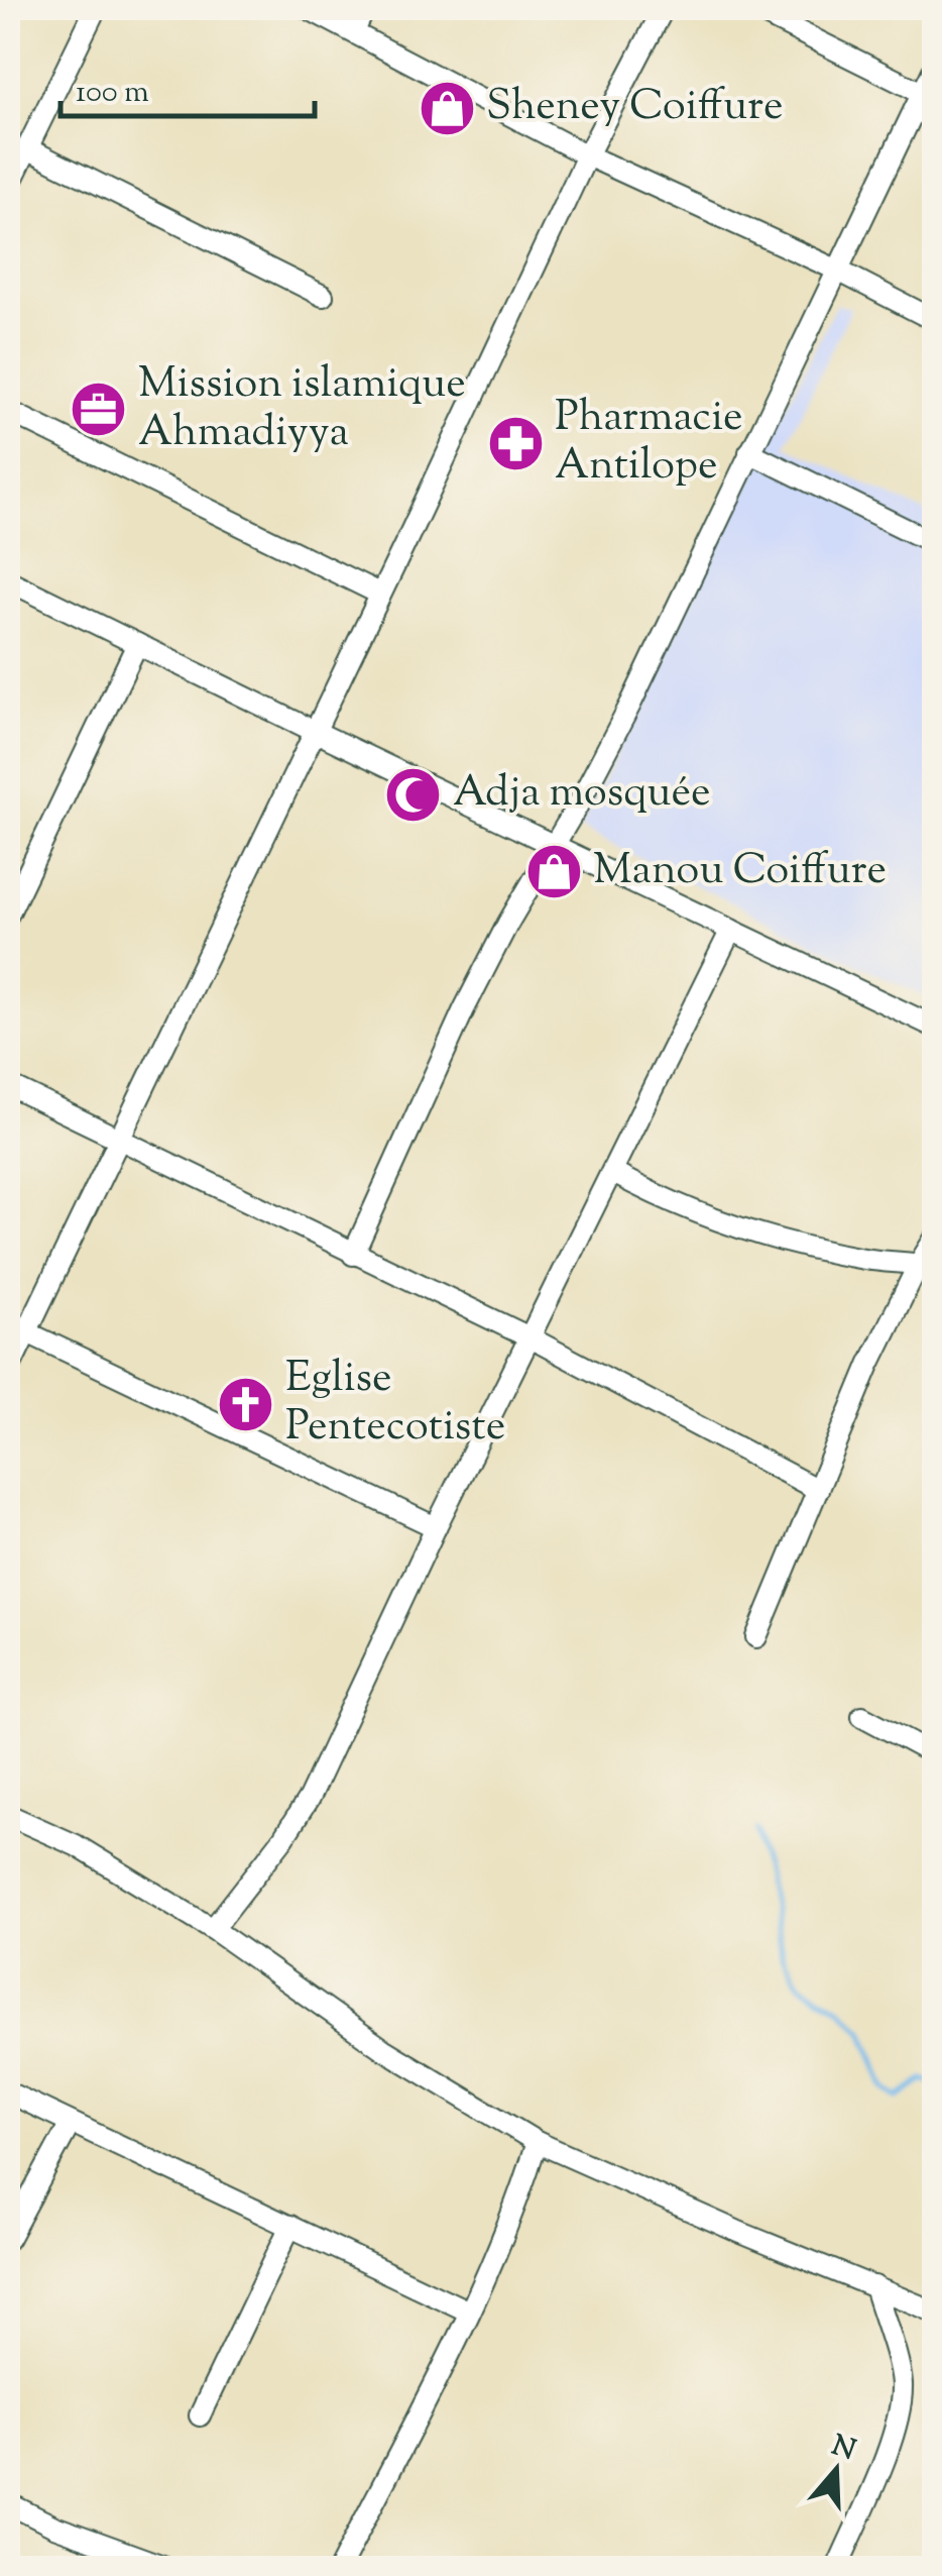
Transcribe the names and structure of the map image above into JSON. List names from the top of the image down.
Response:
{
  "places": {
    "shop": ["Sheney Coiffure", "Manou Coiffure"],
    "office": ["Mission islamique Ahmadiyya"],
    "pharmacy": ["Pharmacie Antilope"],
    "mosque": ["Adja mosquée"],
    "church": ["Eglise Pentecotiste"]
  },
  "scale_bar": "100 m",
  "north": "top"
}
